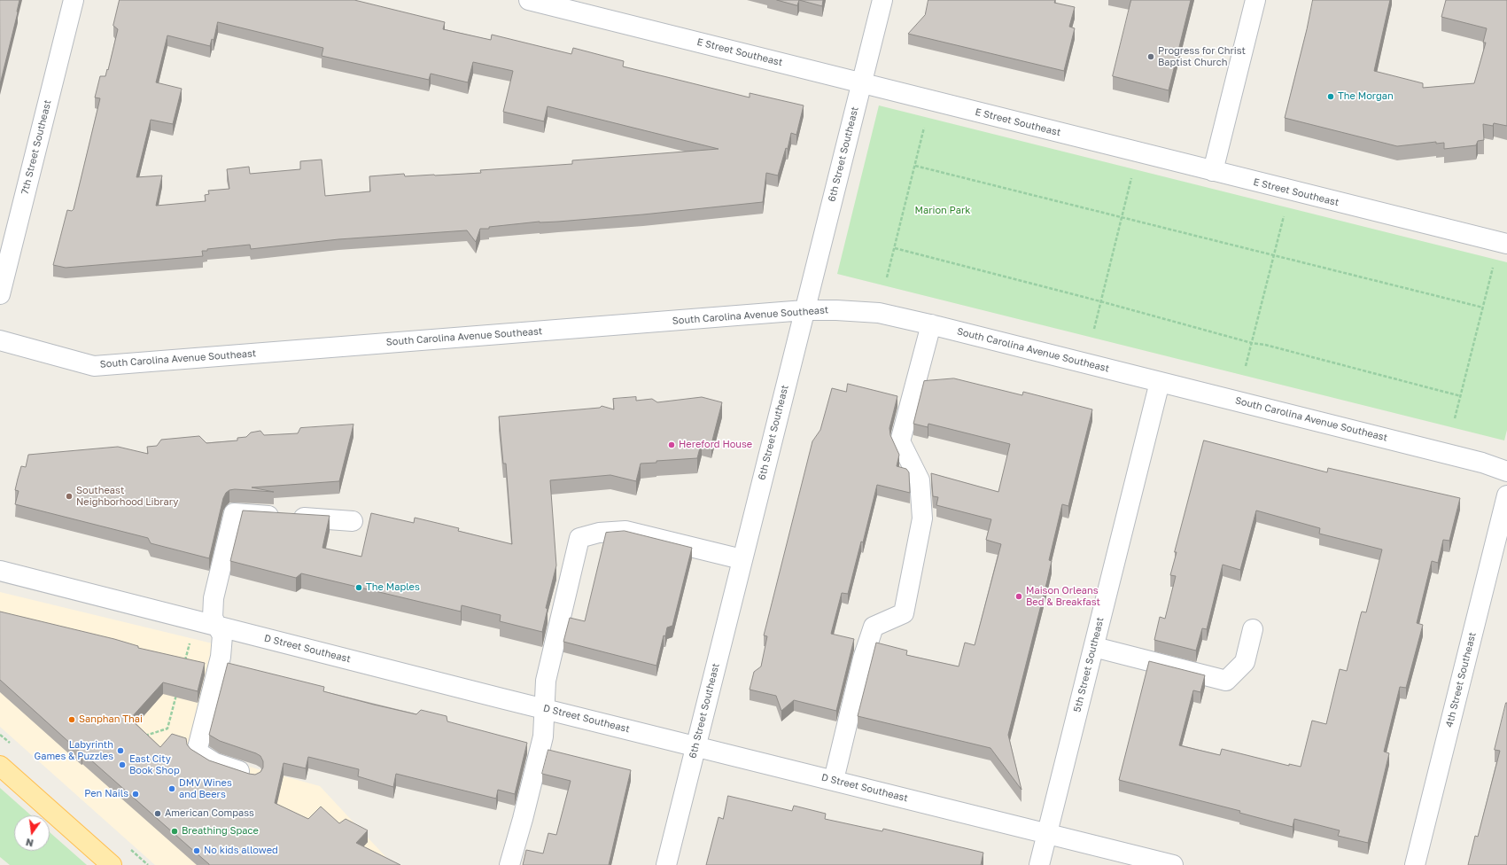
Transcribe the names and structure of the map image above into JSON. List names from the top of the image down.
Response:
{
  "streets": {
    "street": [
      "E Street Southeast",
      "7th Street Southeast",
      "6th Street Southeast",
      "South Carolina Avenue Southeast",
      "D Street Southeast",
      "5th Street Southeast",
      "4th Street Southeast"
    ]
  },
  "crossings": [
    ["E Street Southeast", "6th Street Southeast"],
    ["6th Street Southeast", "South Carolina Avenue Southeast"],
    ["6th Street Southeast", "D Street Southeast"],
    ["South Carolina Avenue Southeast", "5th Street Southeast"],
    ["D Street Southeast", "5th Street Southeast"]
  ],
  "parks": ["Marion Park"],
  "places": [
    "Progress for Christ Baptist Church",
    "The Morgan",
    "Hereford House",
    "Southeast Neighborhood Library",
    "The Maples",
    "Maison Orleans Bed & Breakfast",
    "Sanphan Thai",
    "Labyrinth Games & Puzzles",
    "East City Book Shop",
    "DMV Wines and Beers",
    "Pen Nails",
    "American Compass",
    "Breathing Space",
    "No kids allowed"
  ],
  "north": "bottom"
}
